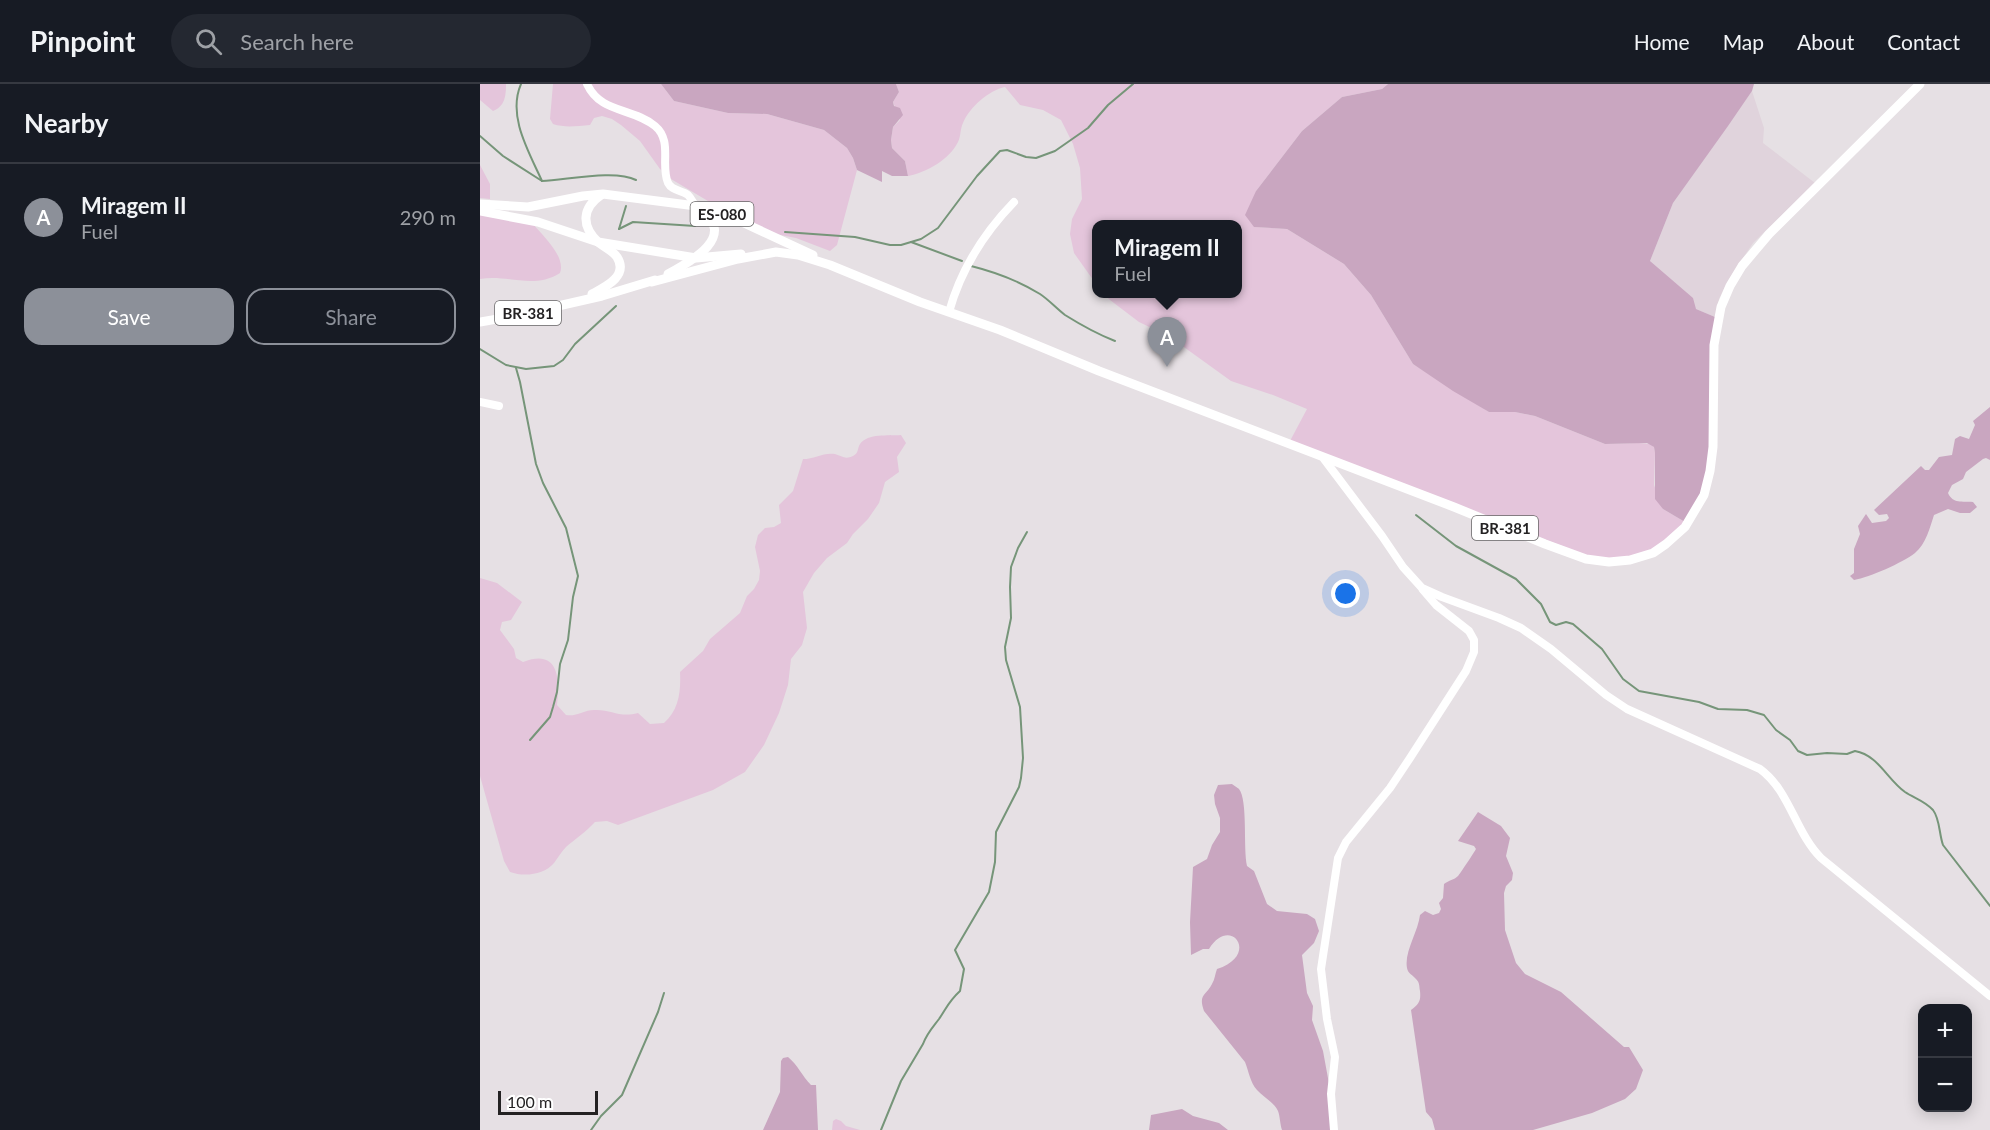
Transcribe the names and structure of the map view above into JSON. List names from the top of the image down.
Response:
{
  "streets": {
    "main road": ["ES-080", "BR-381"]
  },
  "crossings": [
    ["ES-080", "BR-381"]
  ],
  "scale_bar": "100 m",
  "page": {
    "header": "Pinpoint",
    "search": "Search here",
    "nav": [
      "Home",
      "Map",
      "About",
      "Contact"
    ],
    "heading": "Nearby",
    "list": [
      {
        "mark": "A",
        "name": "Miragem II",
        "note": "Fuel",
        "value": "290 m"
      }
    ],
    "popup": ["Miragem II", "Fuel"],
    "buttons": ["Save", "Share"],
    "pins": "A",
    "map_buttons": ["+", "−"],
    "scale": "100 m"
  }
}
